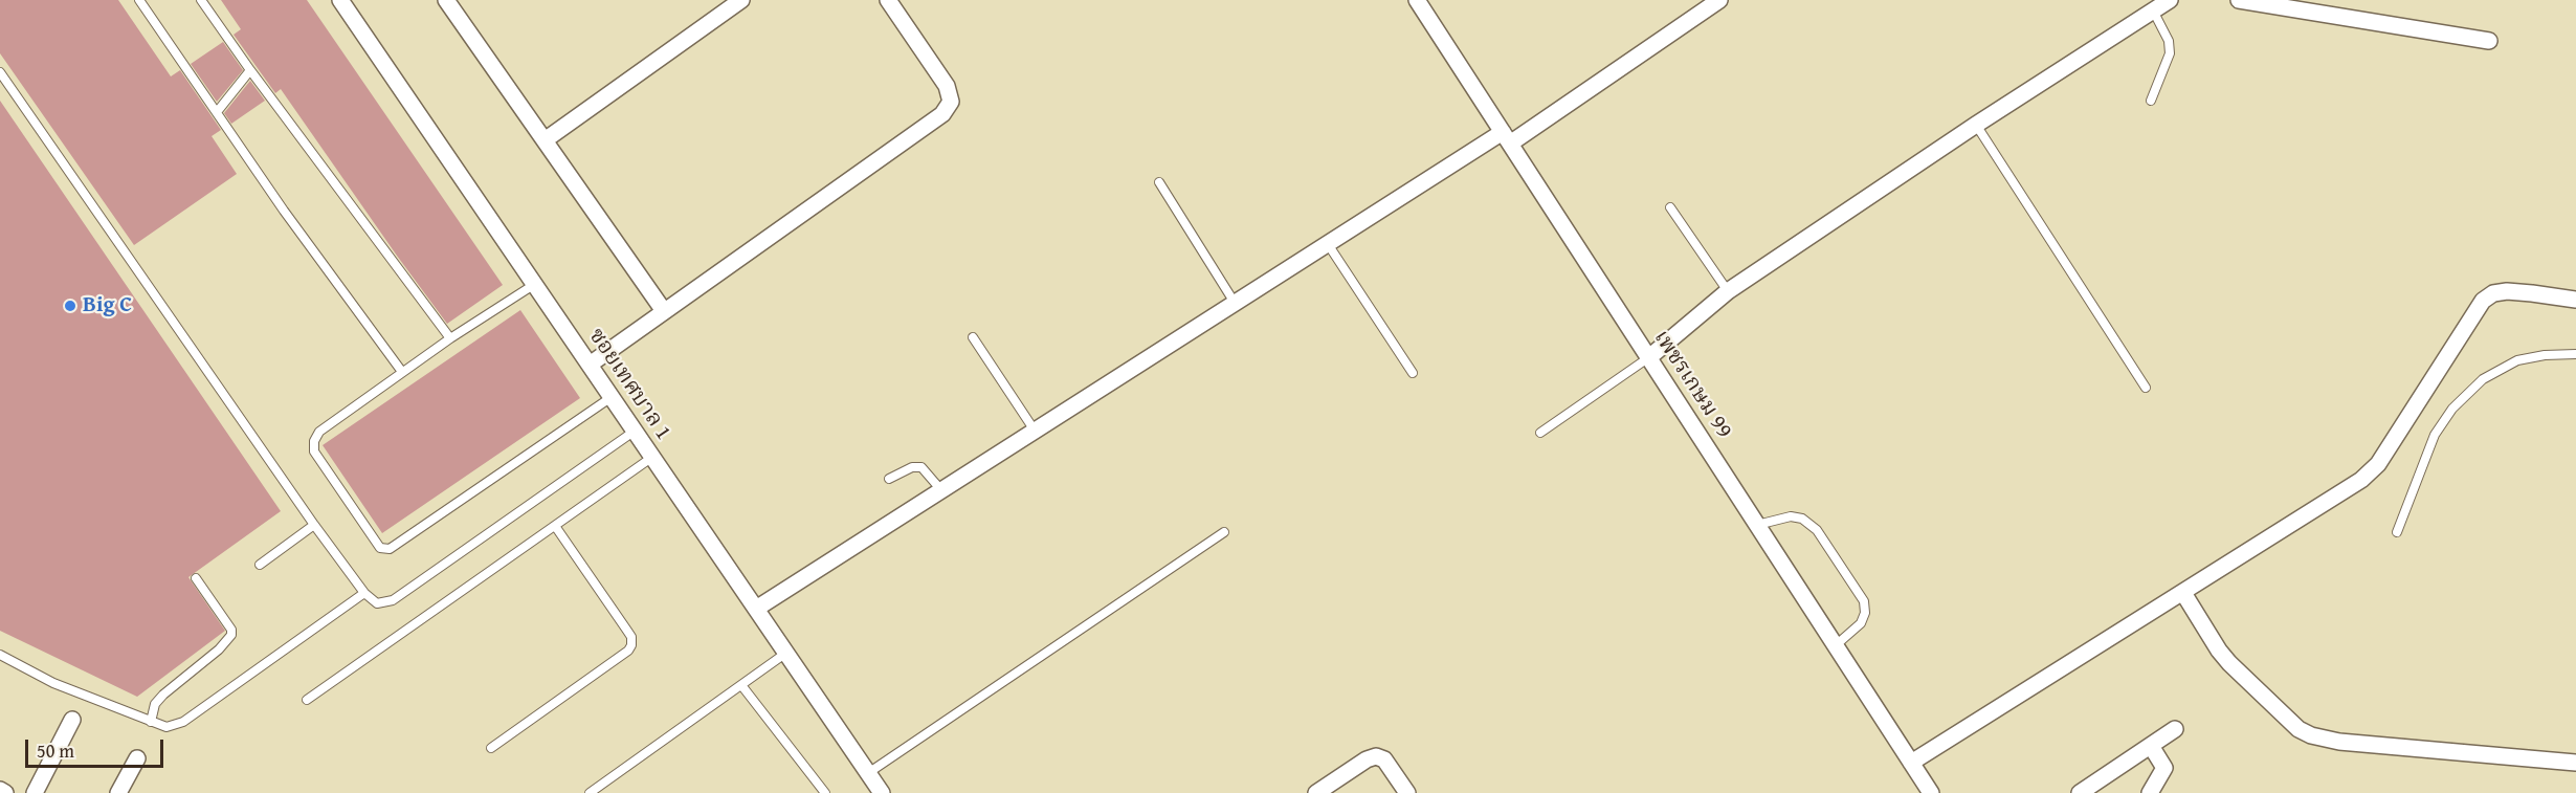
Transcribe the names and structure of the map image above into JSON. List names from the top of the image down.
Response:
{
  "streets": {
    "street": ["ซอยเทศบาล 1", "เพชรเกษม 99"]
  },
  "places": ["Big C"],
  "scale_bar": "50 m"
}
